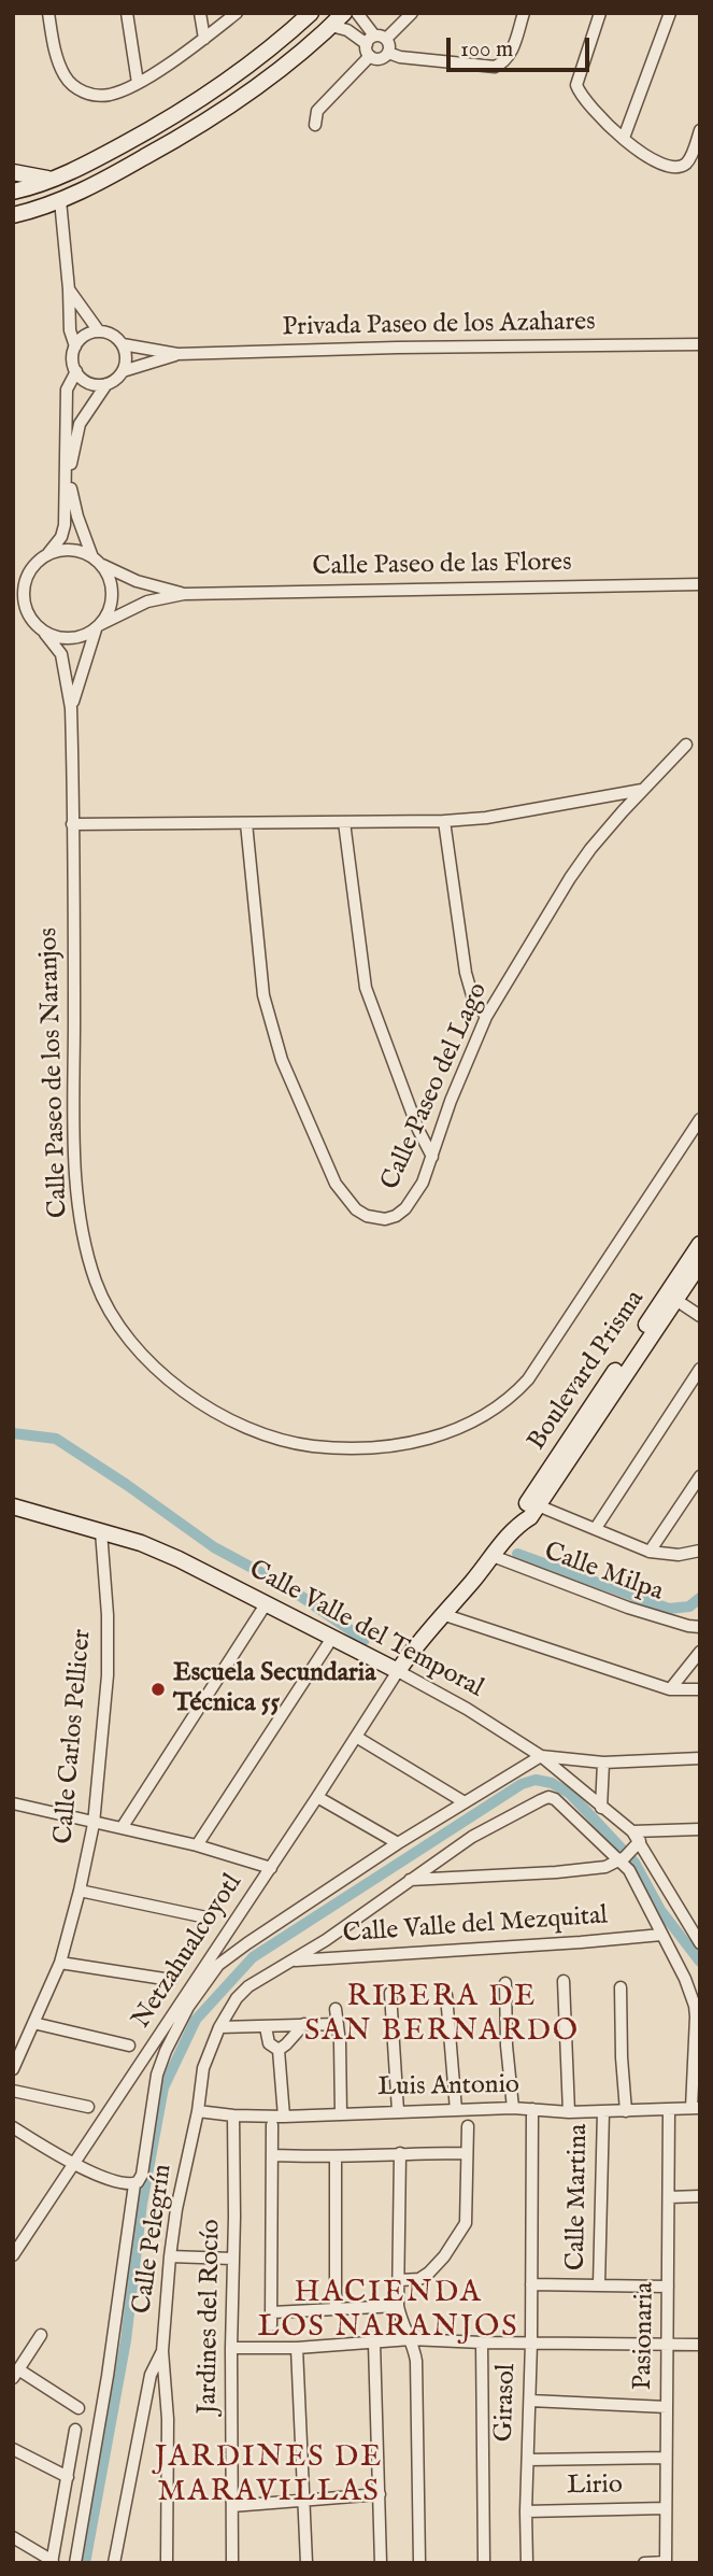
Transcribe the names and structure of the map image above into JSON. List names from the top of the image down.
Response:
{
  "streets": {
    "street": [
      "Privada Paseo de los Azahares",
      "Calle Paseo de las Flores",
      "Calle Paseo de los Naranjos",
      "Calle Paseo del Lago",
      "Boulevard Prisma",
      "Calle Milpa",
      "Calle Valle del Temporal",
      "Calle Carlos Pellicer",
      "Calle Valle del Mezquital",
      "Netzahualcoyotl",
      "Luis Antonio",
      "Calle Martina",
      "Calle Pelegrín",
      "Jardines del Rocío",
      "Pasionaria",
      "Girasol",
      "Lirio"
    ]
  },
  "crossings": [
    ["Calle Paseo de las Flores", "Calle Paseo de los Naranjos"],
    ["Boulevard Prisma", "Calle Milpa"],
    ["Boulevard Prisma", "Calle Valle del Temporal"],
    ["Boulevard Prisma", "Netzahualcoyotl"],
    ["Calle Valle del Temporal", "Calle Carlos Pellicer"],
    ["Calle Valle del Temporal", "Netzahualcoyotl"],
    ["Calle Valle del Mezquital", "Calle Pelegrín"],
    ["Luis Antonio", "Calle Martina"],
    ["Luis Antonio", "Calle Pelegrín"],
    ["Luis Antonio", "Jardines del Rocío"],
    ["Luis Antonio", "Pasionaria"],
    ["Luis Antonio", "Girasol"],
    ["Pasionaria", "Lirio"],
    ["Girasol", "Lirio"]
  ],
  "districts": ["RIBERA DE SAN BERNARDO", "HACIENDA LOS NARANJOS", "JARDINES DE MARAVILLAS"],
  "places": ["Escuela Secundaria Técnica 55"],
  "scale_bar": "100 m"
}
